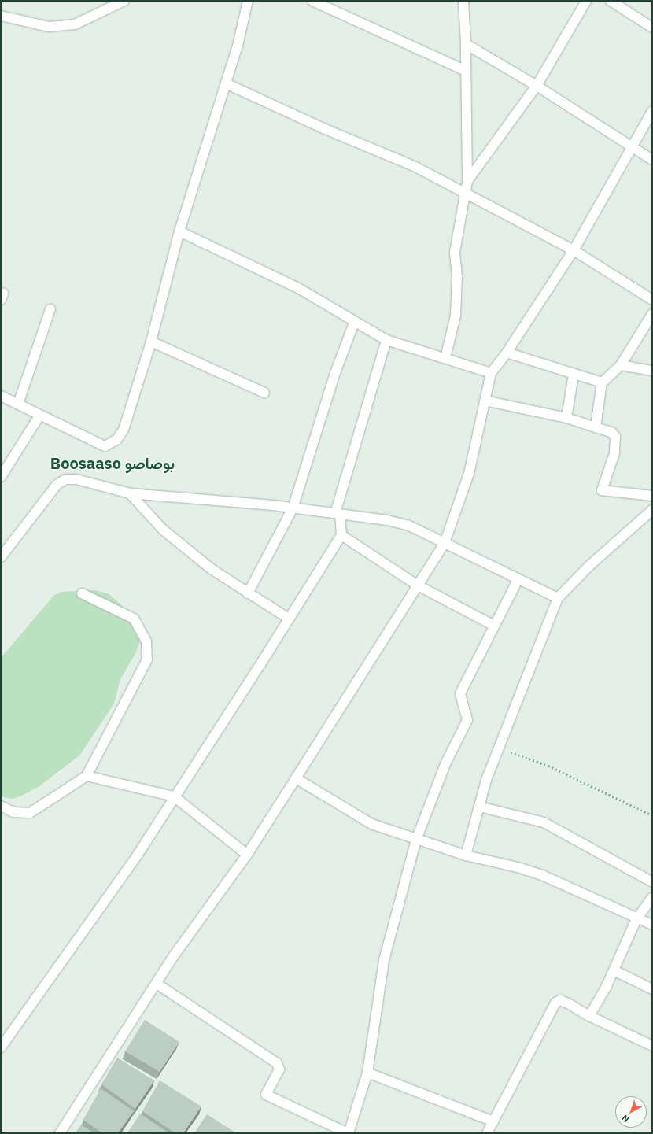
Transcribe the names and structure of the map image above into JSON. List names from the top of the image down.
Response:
{
  "districts": ["Boosaaso بوصاصو"],
  "north": "bottom left"
}
